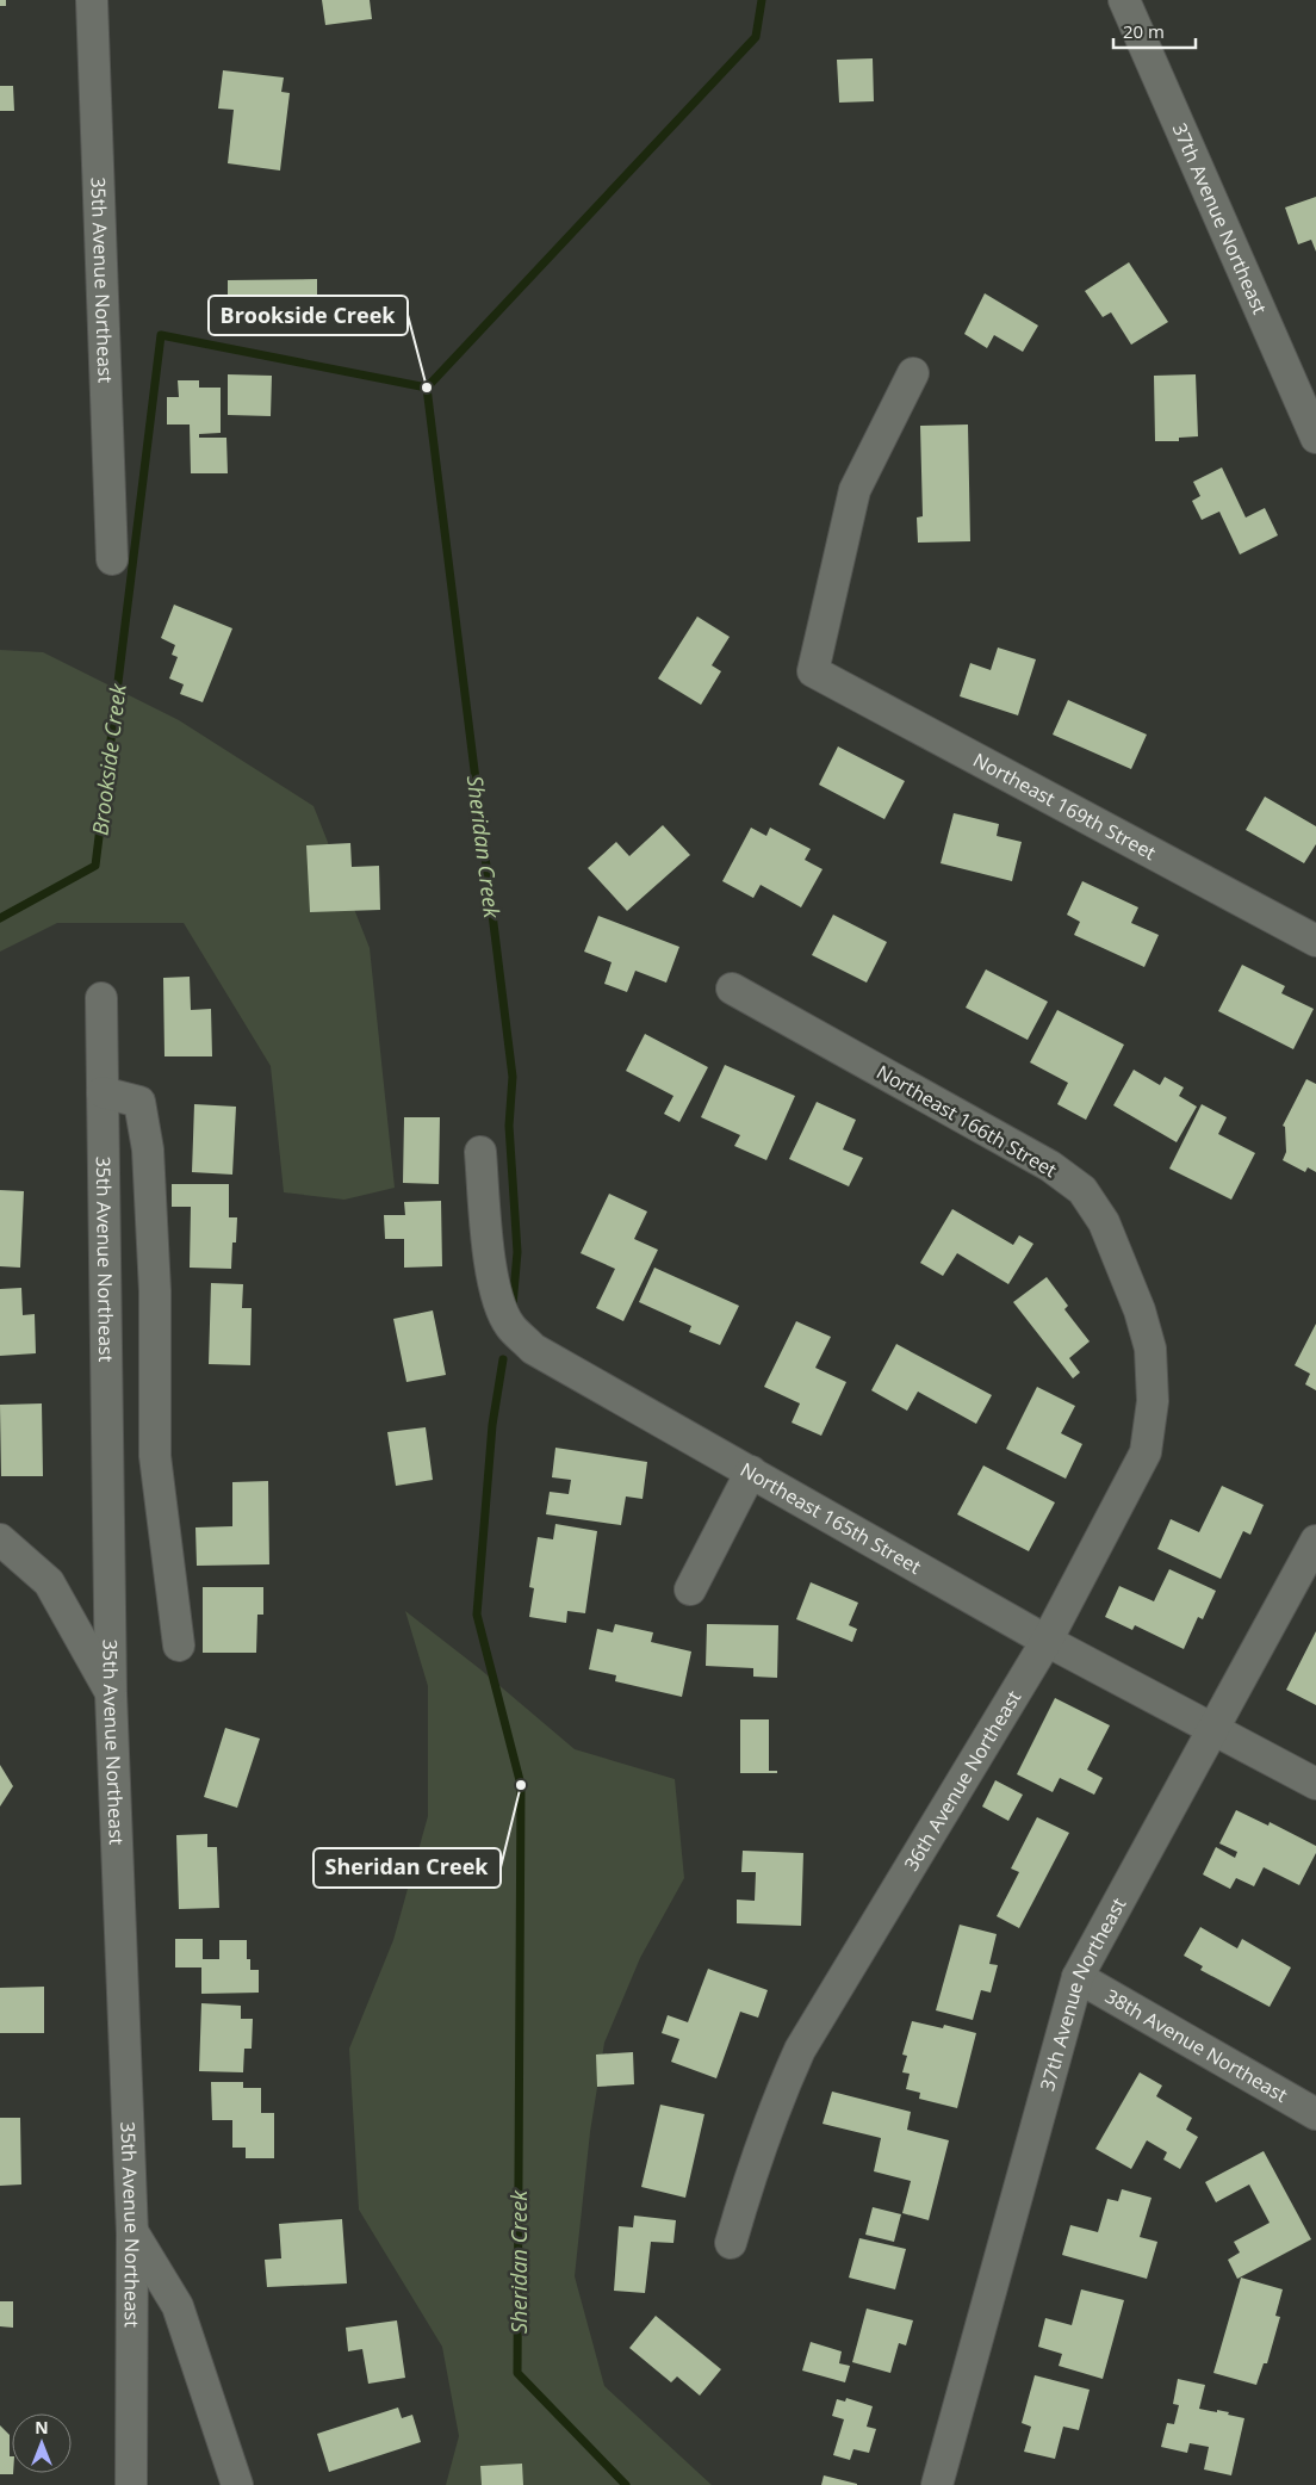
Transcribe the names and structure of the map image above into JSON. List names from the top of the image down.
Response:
{
  "streets": {
    "street": [
      "37th Avenue Northeast",
      "35th Avenue Northeast",
      "Northeast 169th Street",
      "Northeast 166th Street",
      "Northeast 165th Street",
      "36th Avenue Northeast",
      "38th Avenue Northeast"
    ]
  },
  "crossings": [
    ["37th Avenue Northeast", "Northeast 165th Street"],
    ["37th Avenue Northeast", "38th Avenue Northeast"],
    ["Northeast 166th Street", "36th Avenue Northeast"],
    ["Northeast 165th Street", "36th Avenue Northeast"]
  ],
  "water": ["Brookside Creek", "Sheridan Creek"],
  "places": ["Brookside Creek", "Sheridan Creek"],
  "scale_bar": "20 m",
  "north": "top"
}
